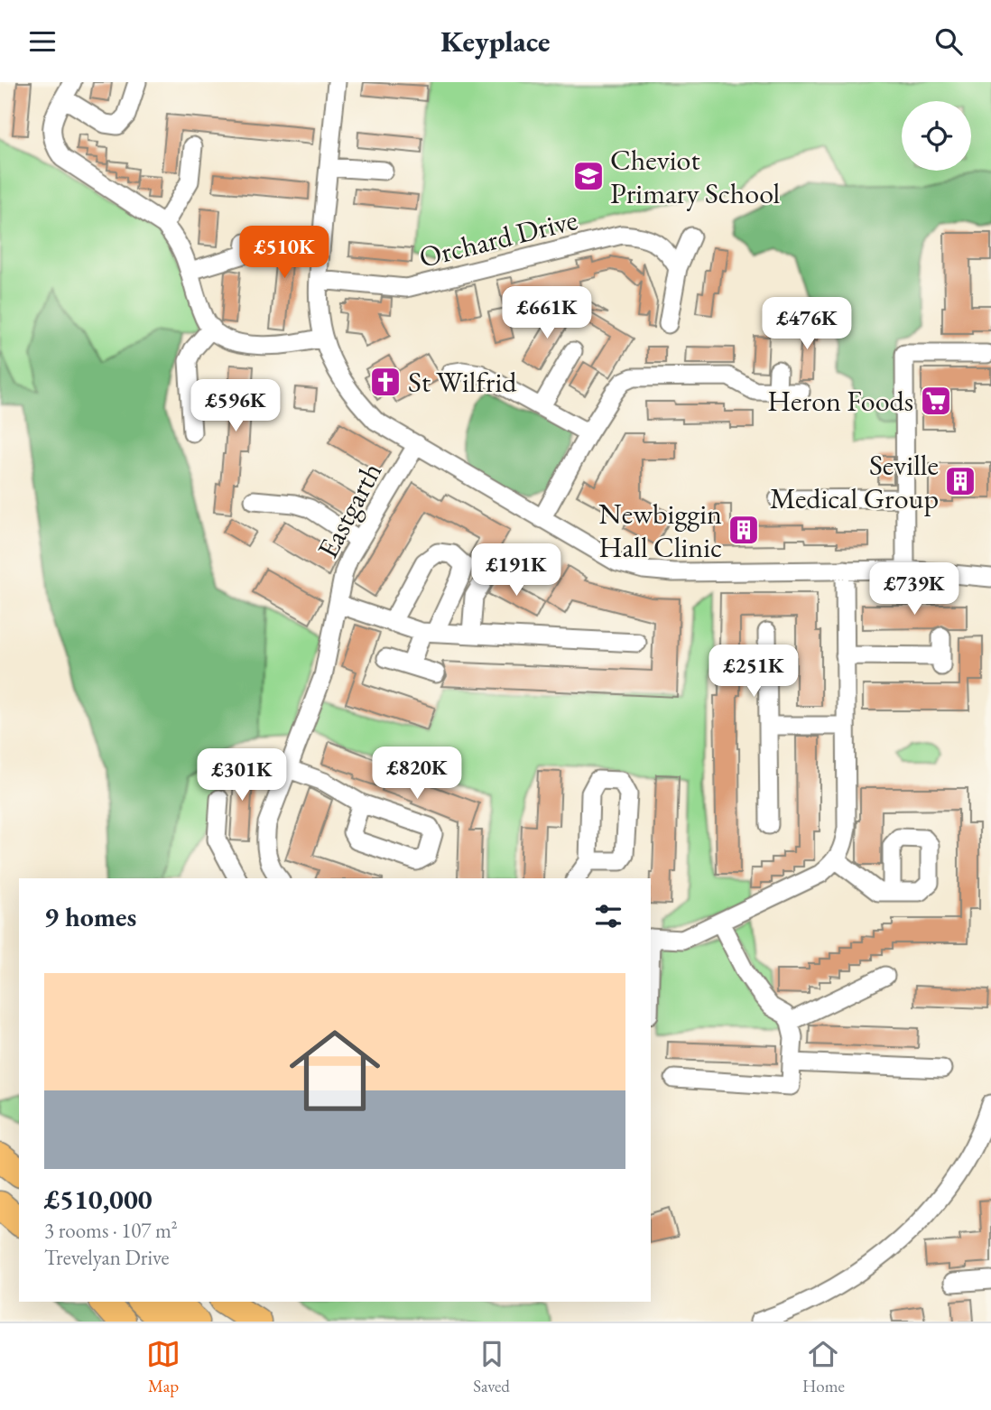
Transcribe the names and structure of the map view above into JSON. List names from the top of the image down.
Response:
{
  "streets": {
    "street": ["Orchard Drive", "Eastgarth"]
  },
  "places": {
    "school or university": ["Cheviot Primary School"],
    "church": ["St Wilfrid"],
    "supermarket": ["Heron Foods"],
    "building": ["Seville Medical Group", "Newbiggin Hall Clinic"]
  },
  "page": {
    "header": "Keyplace",
    "price": [
      "£510K",
      "£661K",
      "£476K",
      "£596K",
      "£191K",
      "£739K",
      "£251K",
      "£820K",
      "£301K"
    ],
    "heading": "9 homes",
    "list": [
      {
        "name": "£510,000",
        "note": "3 rooms · 107 m² · Trevelyan Drive"
      }
    ],
    "tabs": ["Map", "Saved", "Home"]
  }
}
